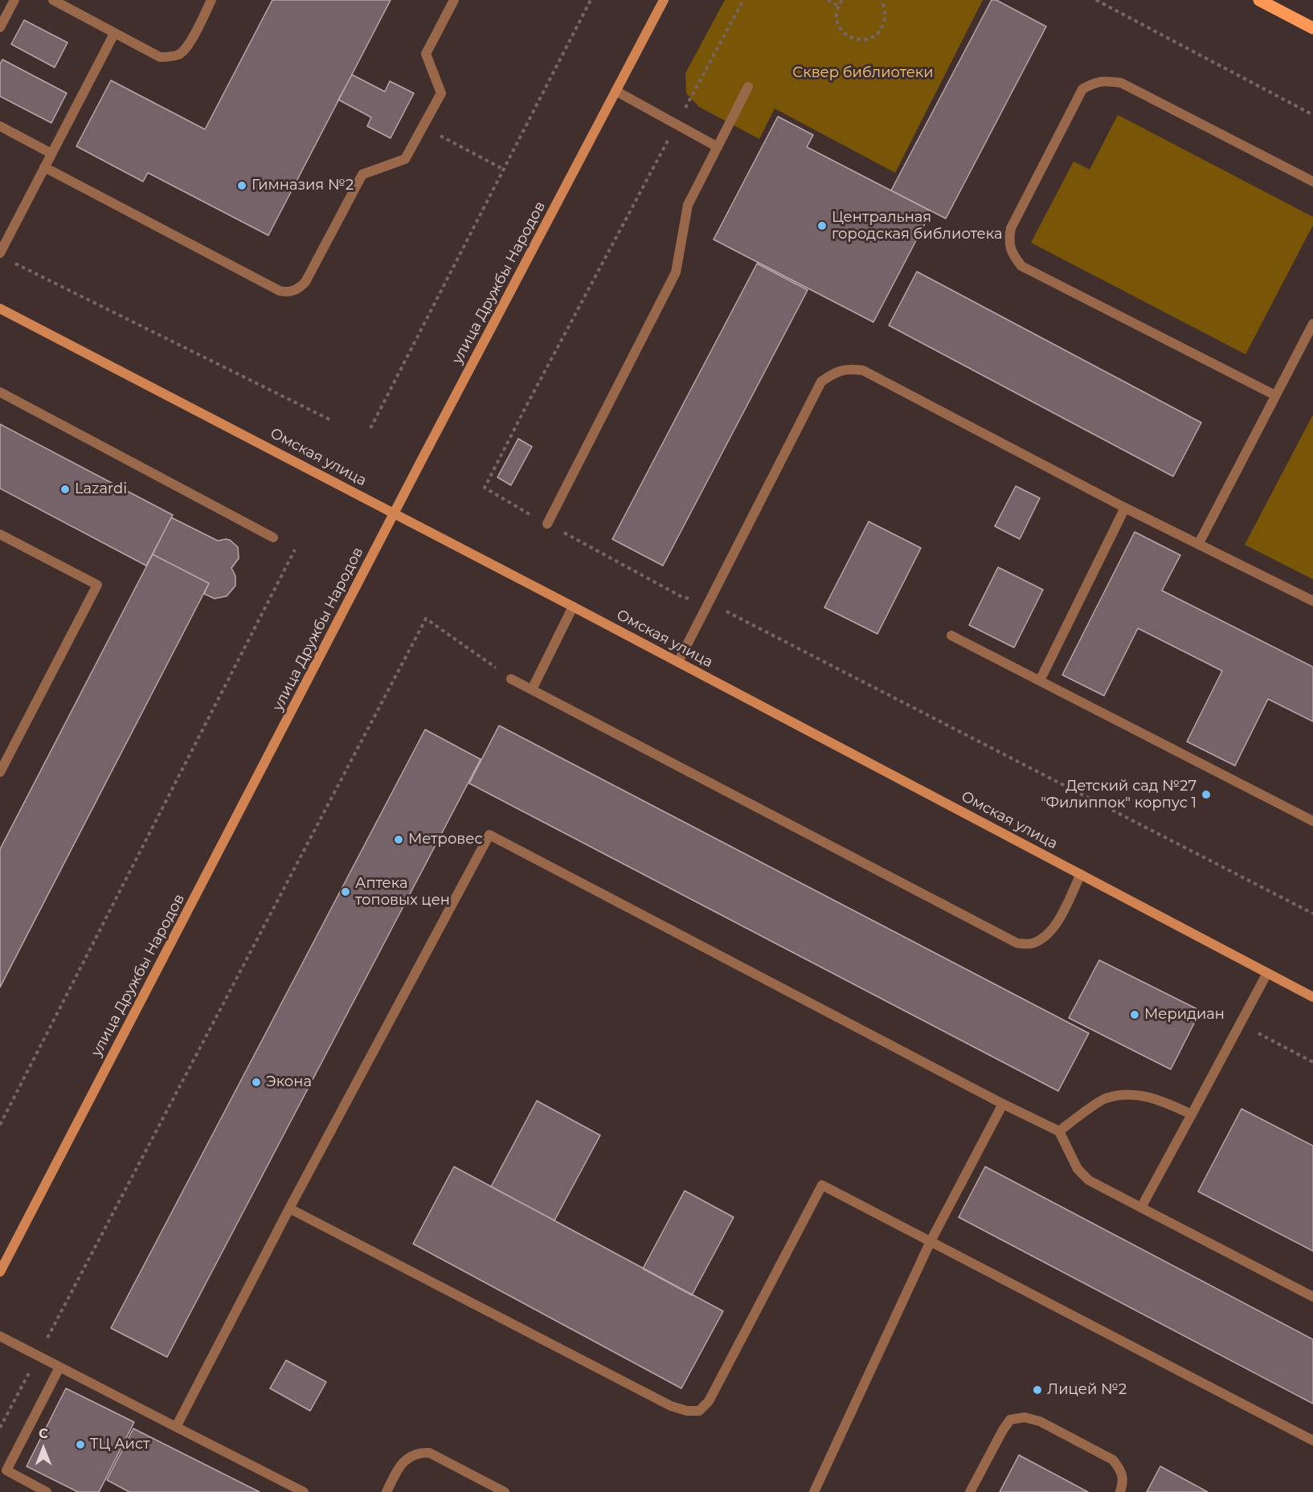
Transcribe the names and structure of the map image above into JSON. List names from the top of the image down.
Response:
{
  "streets": {
    "main road": ["улица Дружбы Народов", "Омская улица"]
  },
  "crossings": [
    ["улица Дружбы Народов", "Омская улица"]
  ],
  "parks": ["Сквер библиотеки"],
  "places": [
    "Гимназия №2",
    "Центральная городская библиотека",
    "Lazardi",
    "Детский сад №27 \"Филиппок\" корпус 1",
    "Метровес",
    "Аптека топовых цен",
    "Меридиан",
    "Экона",
    "Лицей №2",
    "ТЦ Аист"
  ],
  "north": "top"
}
